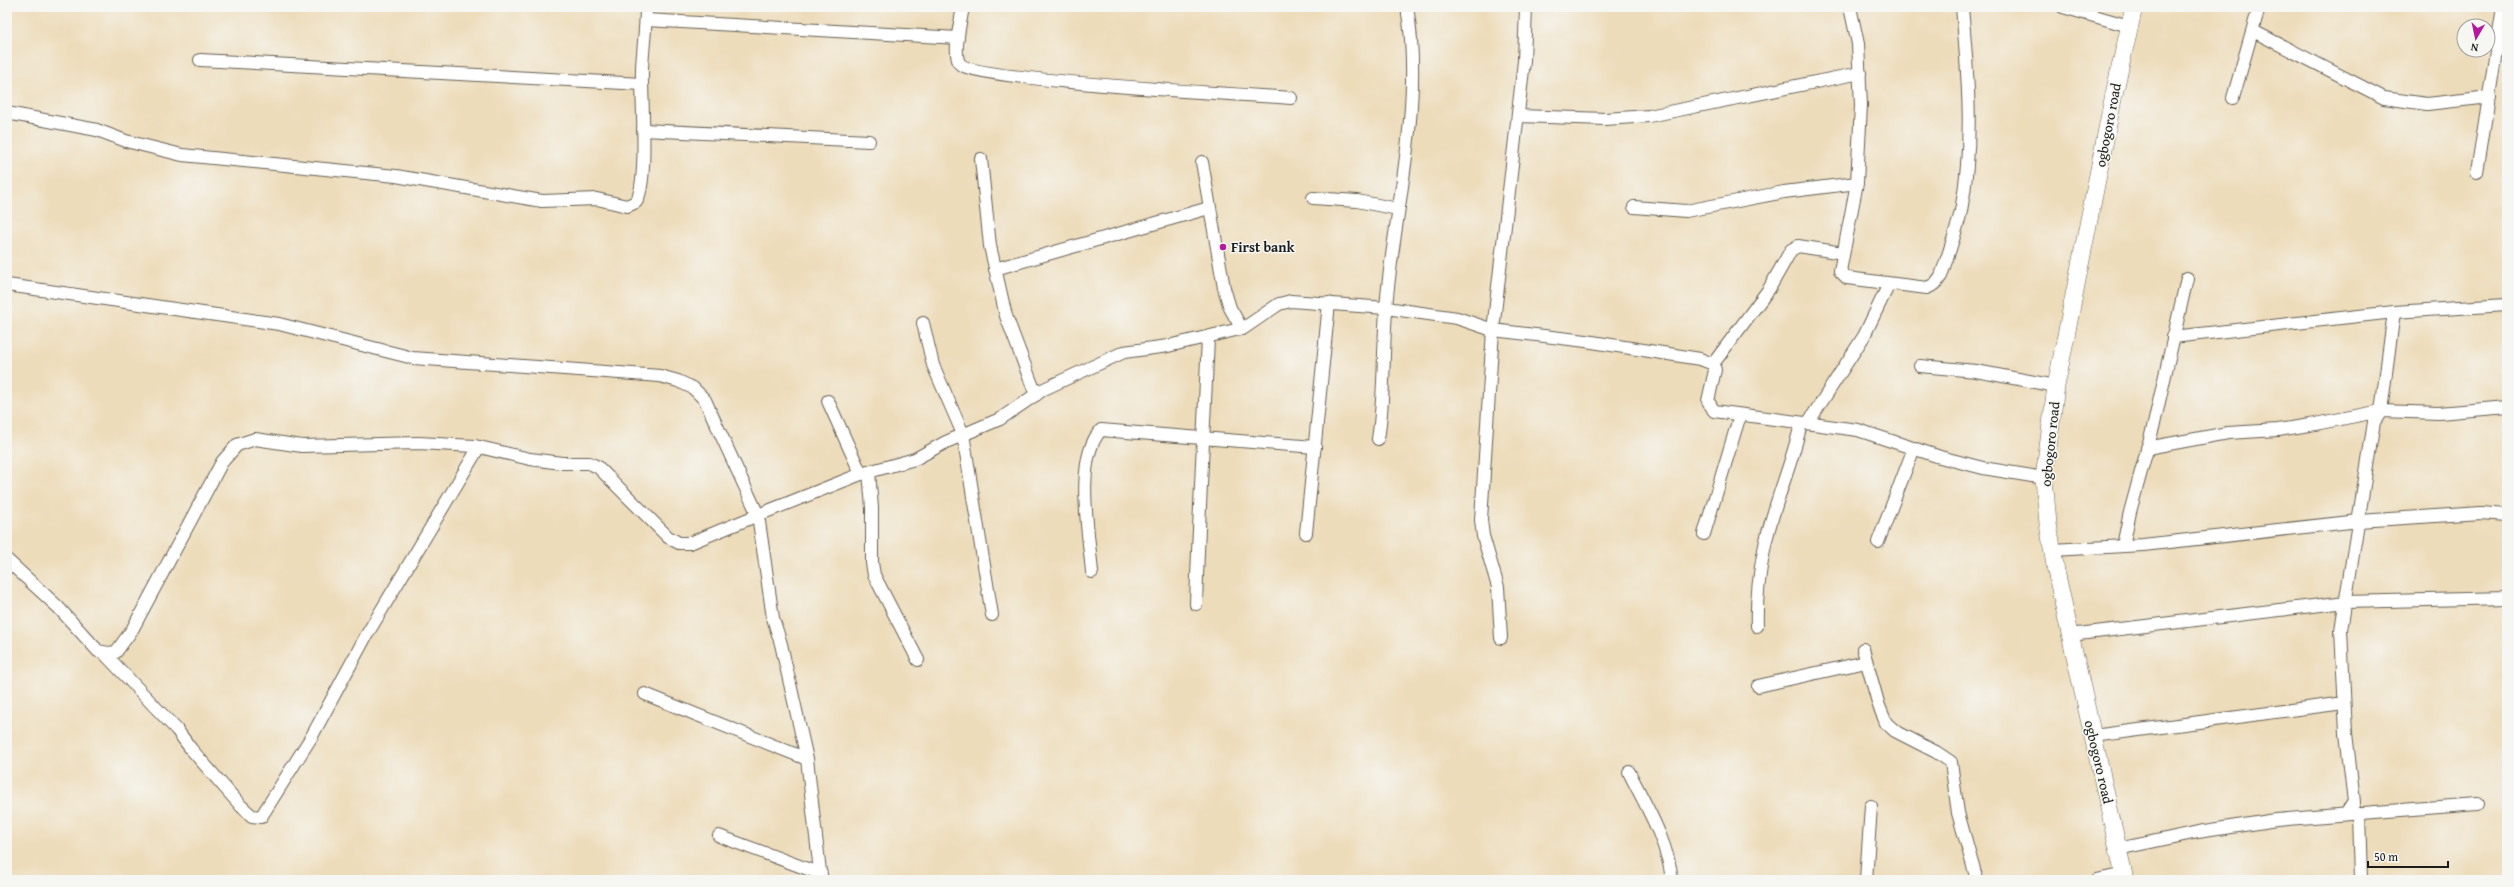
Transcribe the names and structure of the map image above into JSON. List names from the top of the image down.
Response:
{
  "streets": {
    "street": ["ogbogoro road"]
  },
  "places": ["First bank"],
  "scale_bar": "50 m",
  "north": "bottom"
}
